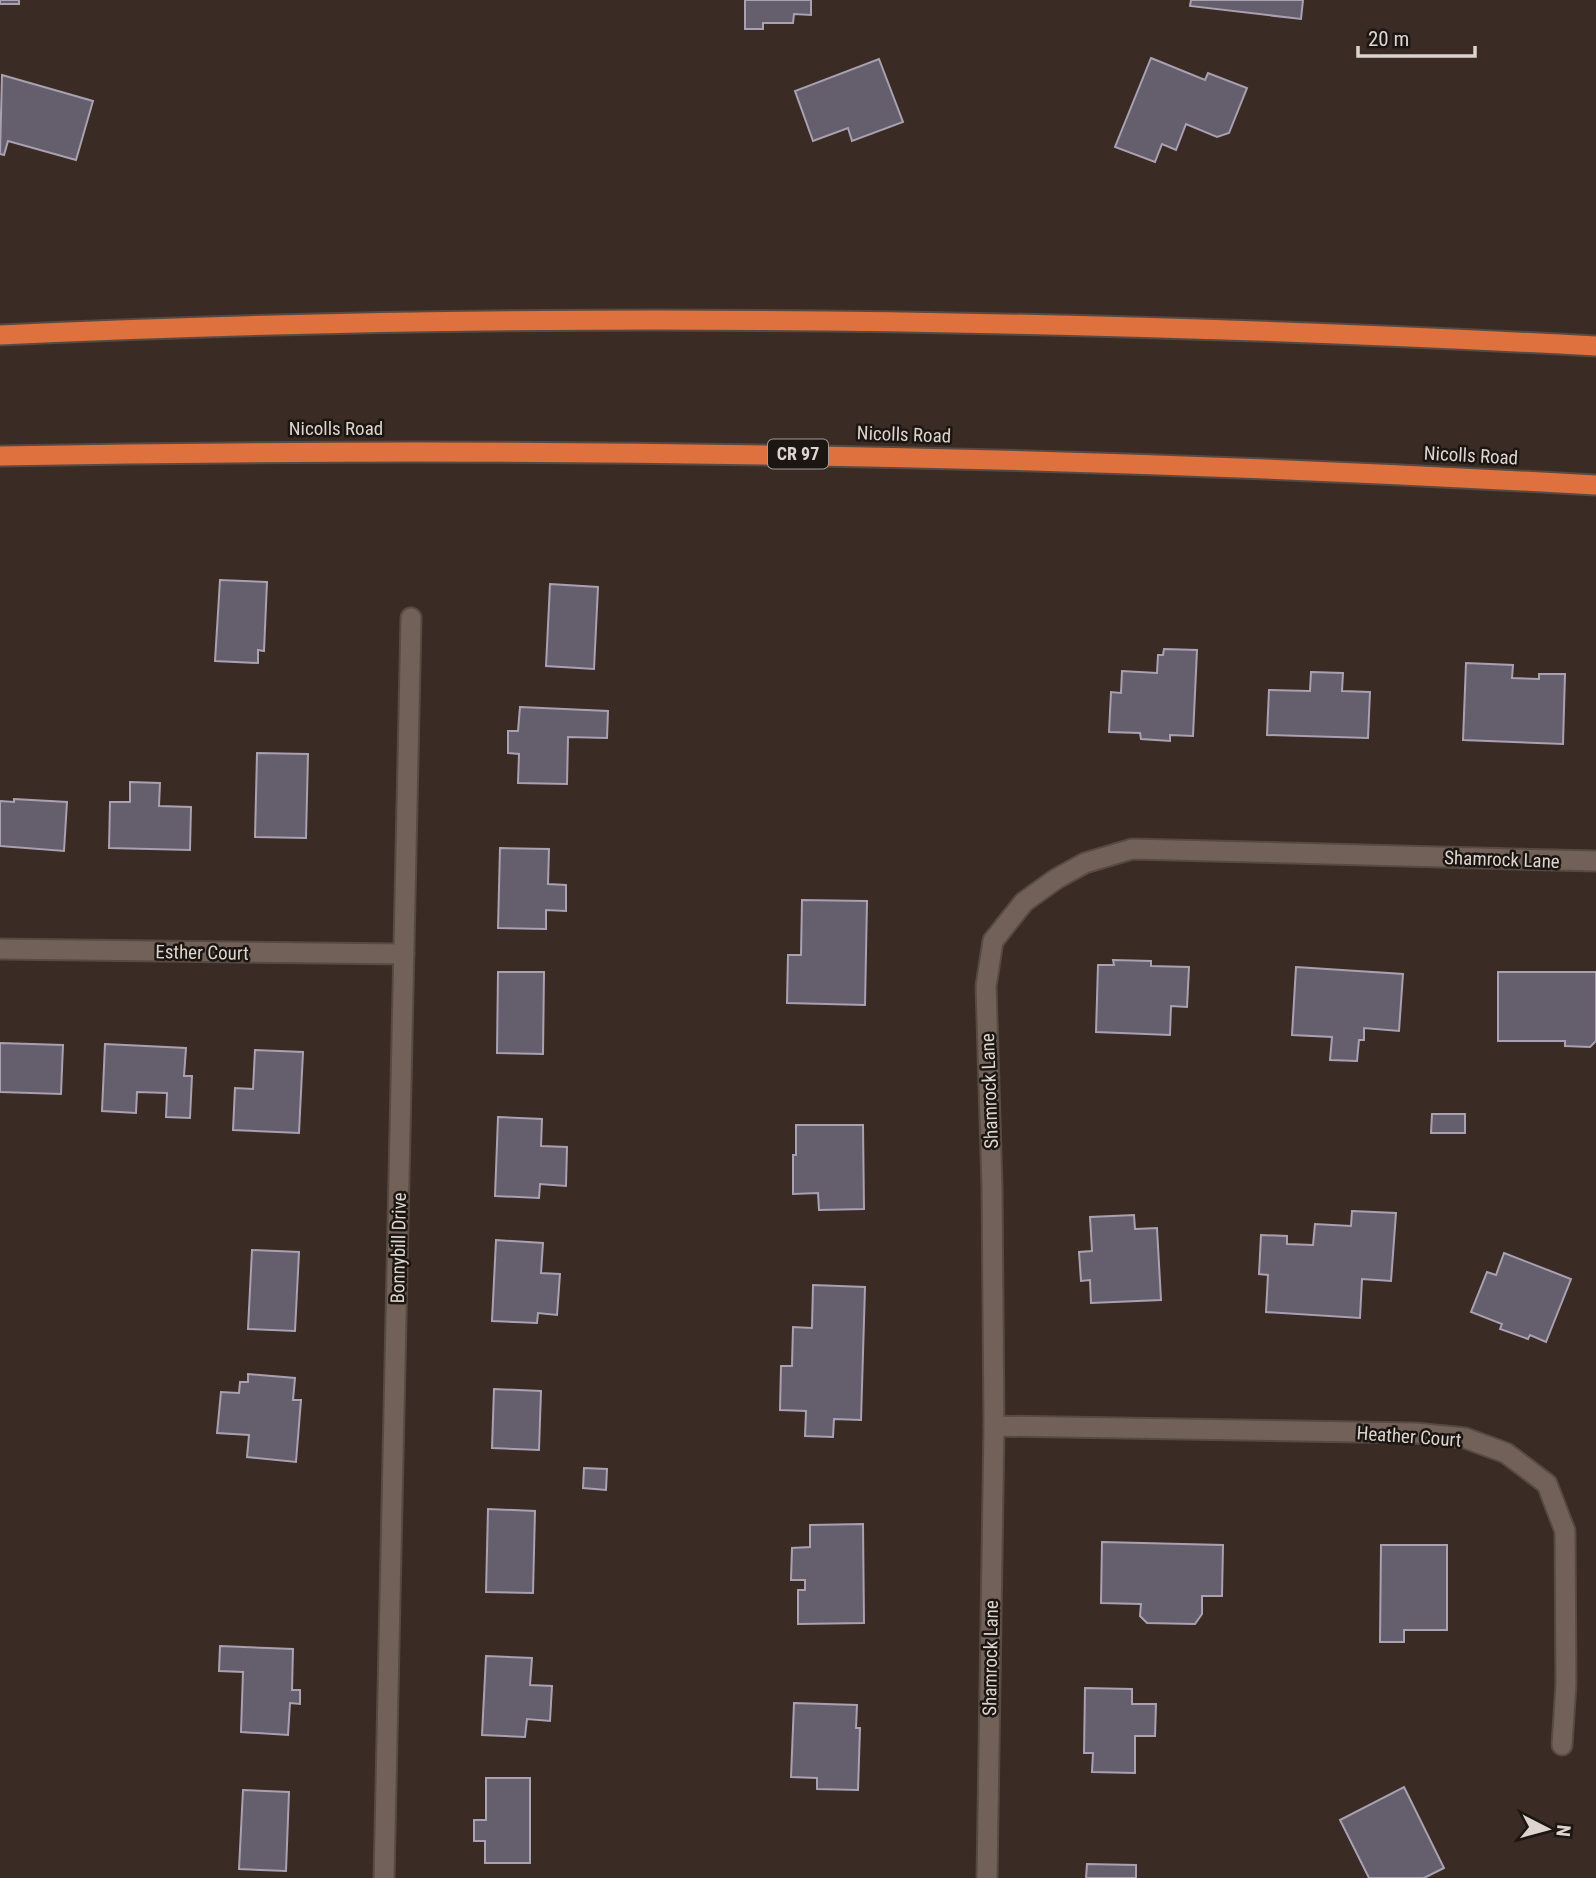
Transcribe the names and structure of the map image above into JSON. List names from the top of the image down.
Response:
{
  "streets": {
    "highway": ["Nicolls Road", "CR 97"],
    "street": [
      "Shamrock Lane",
      "Esther Court",
      "Bonnybill Drive",
      "Heather Court"
    ]
  },
  "crossings": [
    ["Shamrock Lane", "Heather Court"],
    ["Esther Court", "Bonnybill Drive"]
  ],
  "scale_bar": "20 m",
  "north": "right"
}
